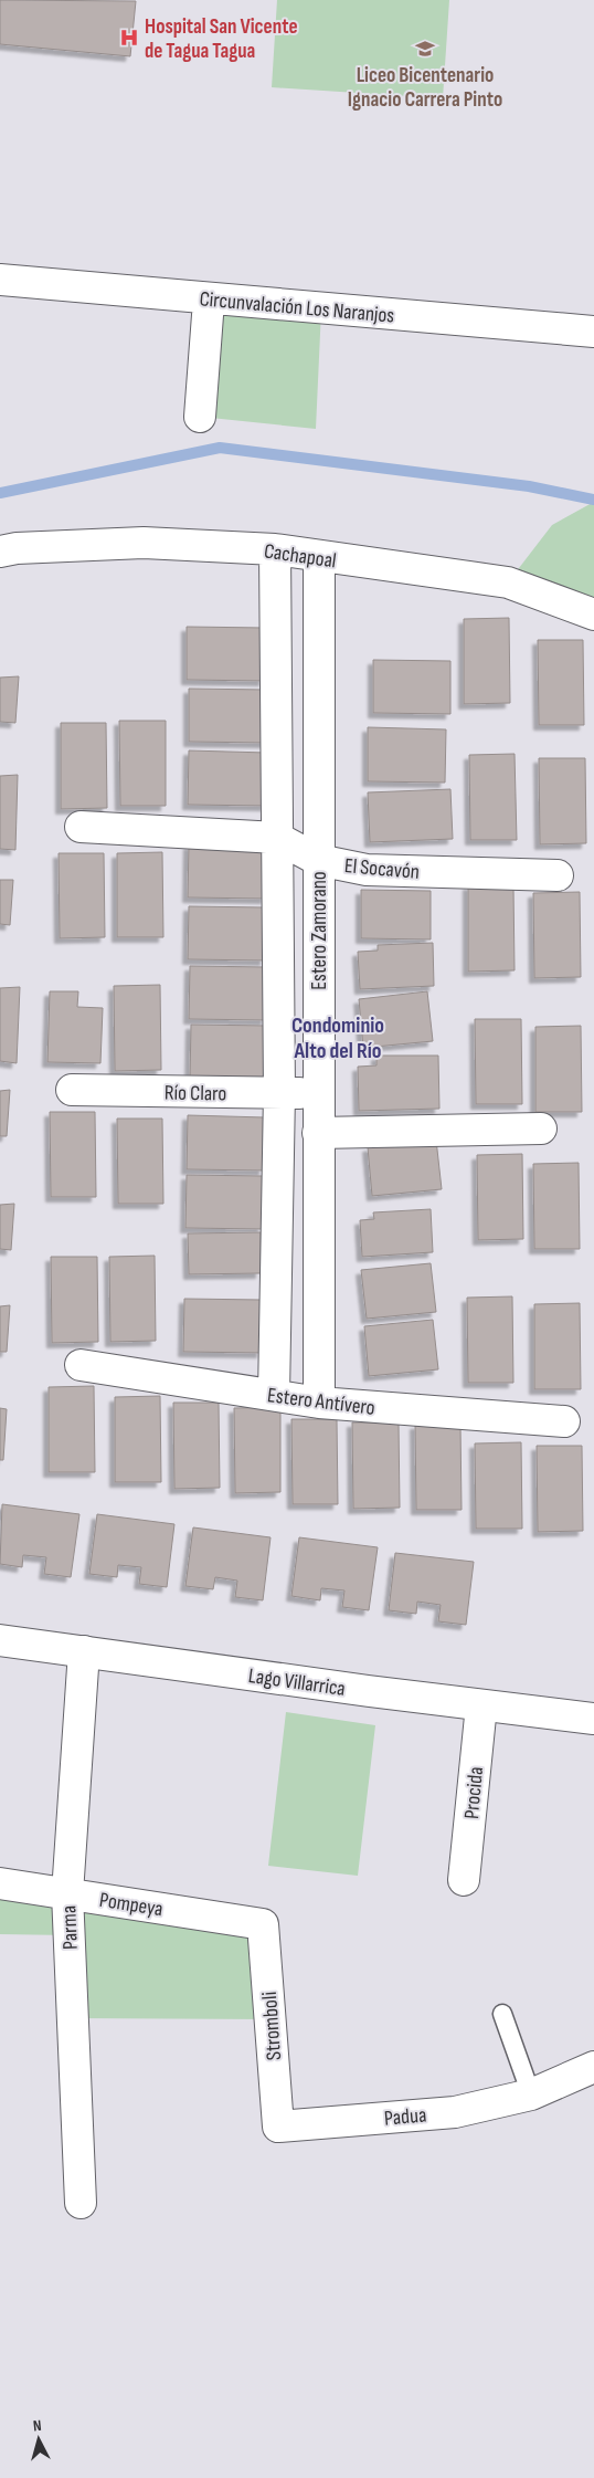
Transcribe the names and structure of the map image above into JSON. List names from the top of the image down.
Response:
{
  "streets": {
    "street": [
      "Circunvalación Los Naranjos",
      "Cachapoal",
      "El Socavón",
      "Estero Zamorano",
      "Río Claro",
      "Estero Antívero",
      "Lago Villarrica",
      "Procida",
      "Pompeya",
      "Parma",
      "Stromboli",
      "Padua"
    ]
  },
  "crossings": [
    ["Cachapoal", "Estero Zamorano"],
    ["El Socavón", "Estero Zamorano"],
    ["Estero Zamorano", "Río Claro"],
    ["Estero Zamorano", "Estero Antívero"],
    ["Lago Villarrica", "Procida"],
    ["Lago Villarrica", "Parma"],
    ["Pompeya", "Parma"],
    ["Pompeya", "Stromboli"],
    ["Stromboli", "Padua"]
  ],
  "districts": ["Condominio Alto del Río"],
  "places": {
    "hospital": ["Hospital San Vicente de Tagua Tagua"],
    "school or university": ["Liceo Bicentenario Ignacio Carrera Pinto"]
  },
  "north": "top"
}
